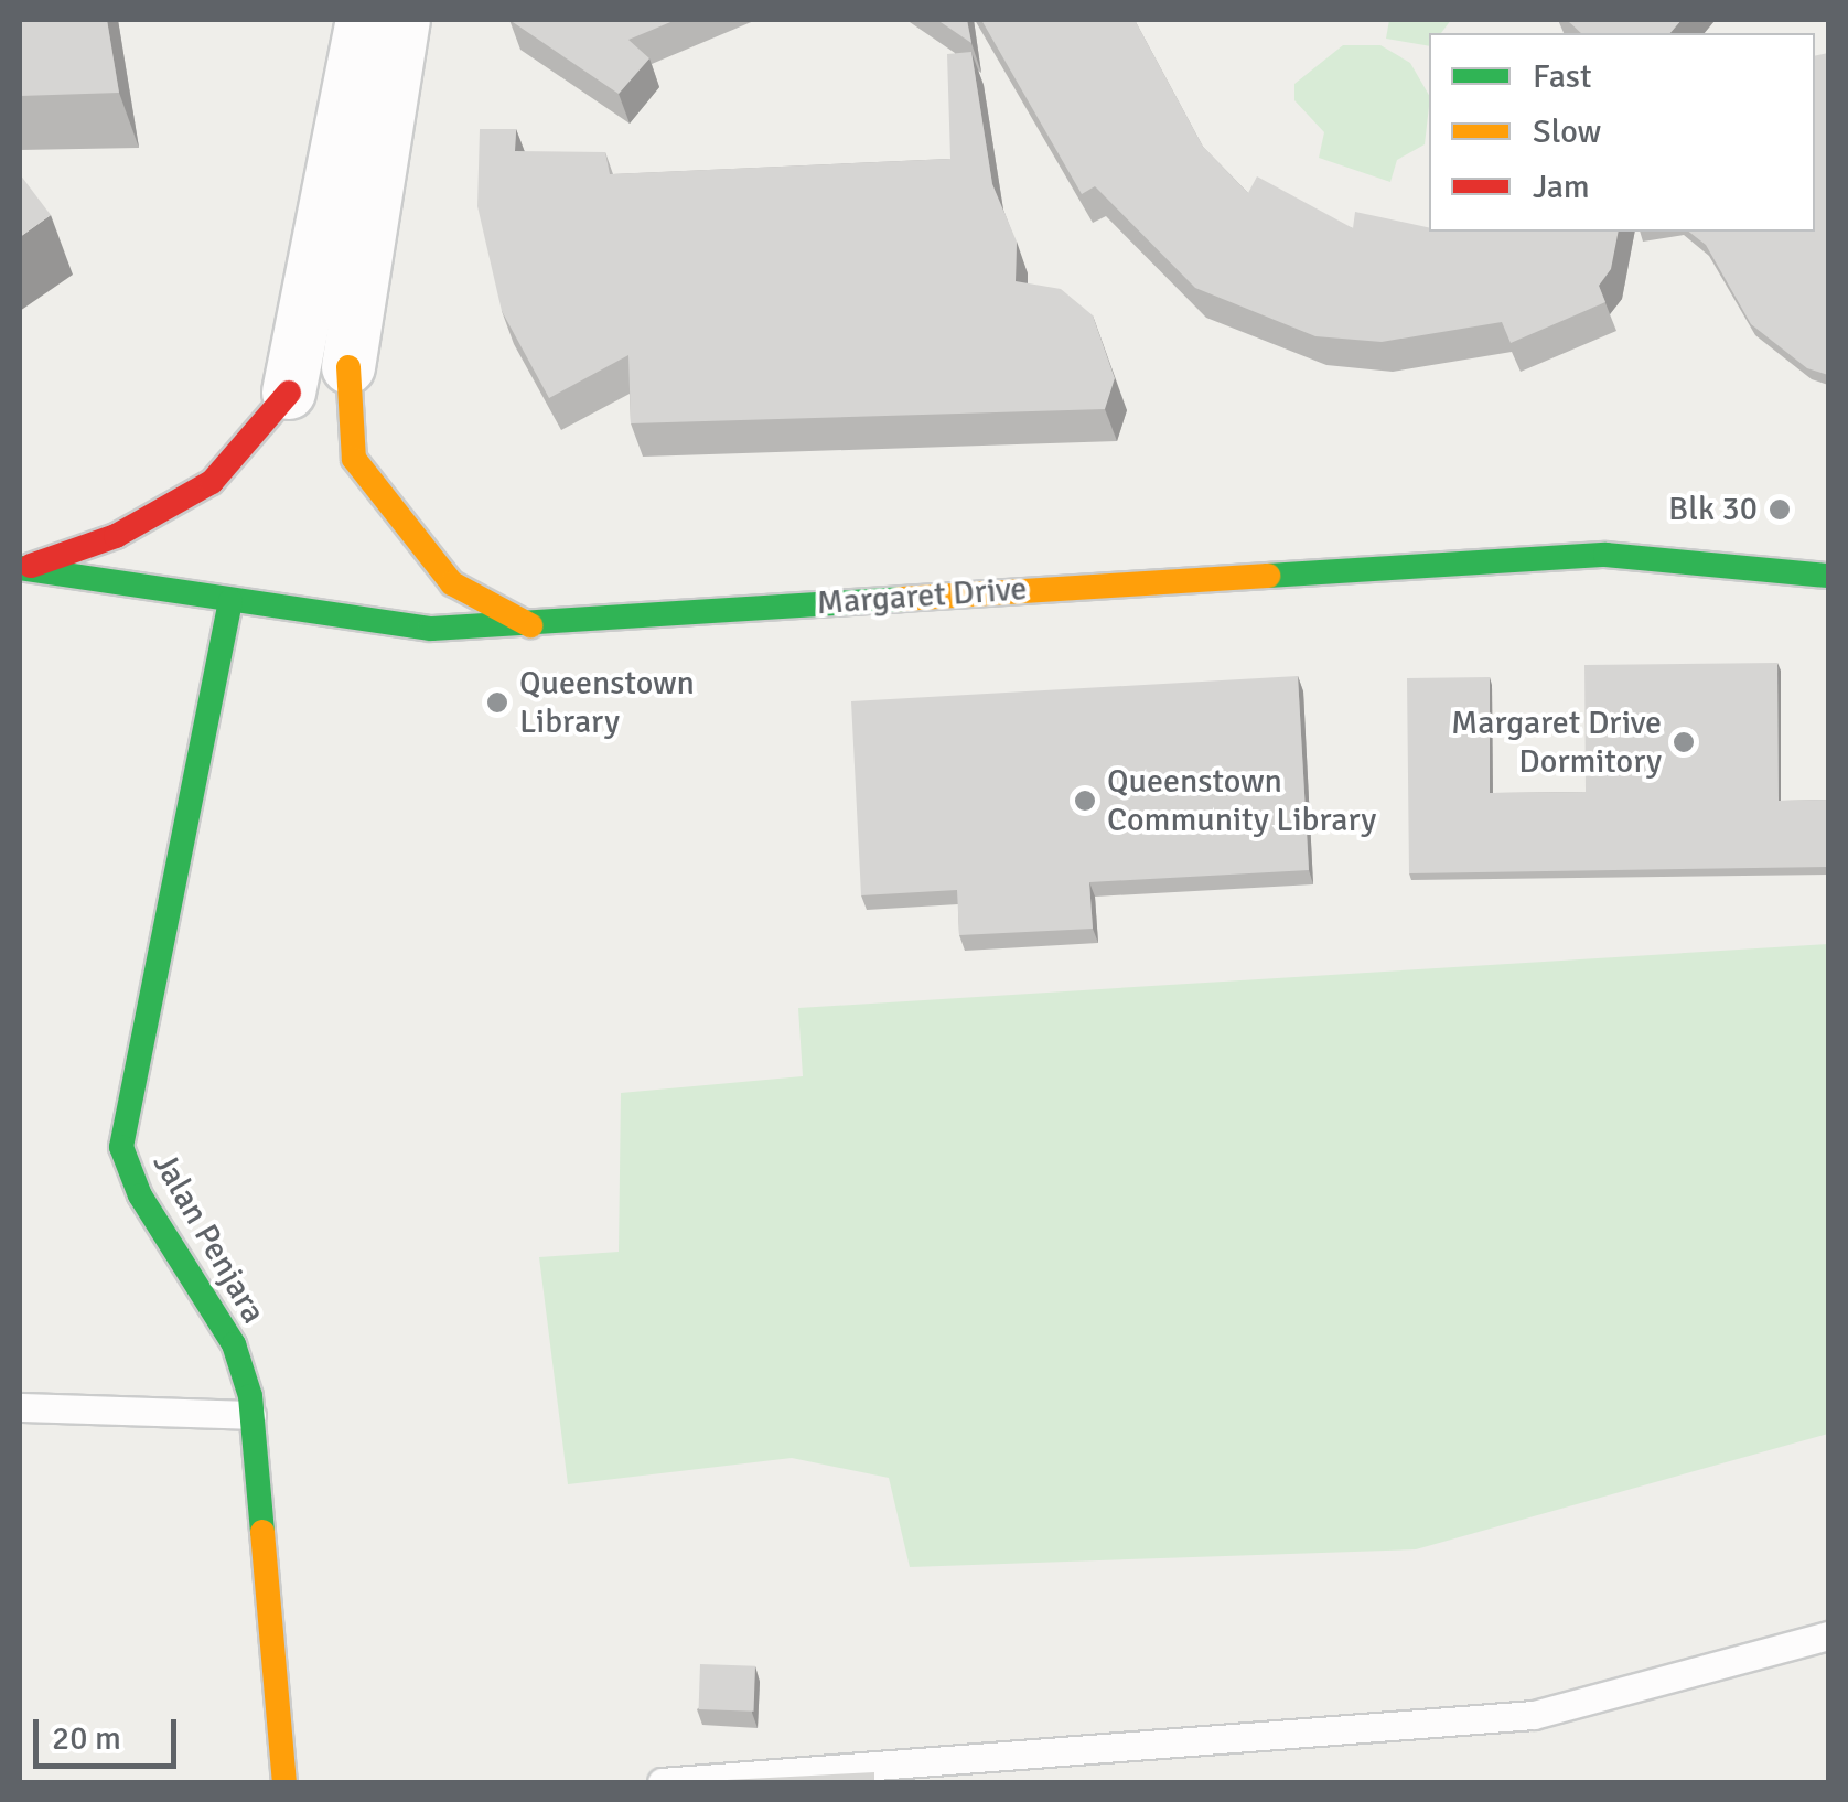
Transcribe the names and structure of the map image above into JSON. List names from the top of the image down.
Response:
{
  "streets": {
    "street": ["Margaret Drive", "Jalan Penjara"]
  },
  "crossings": [
    ["Margaret Drive", "Jalan Penjara"]
  ],
  "places": [
    "Blk 30",
    "Queenstown Library",
    "Margaret Drive Dormitory",
    "Queenstown Community Library"
  ],
  "legend": ["Fast", "Slow", "Jam"],
  "scale_bar": "20 m"
}
